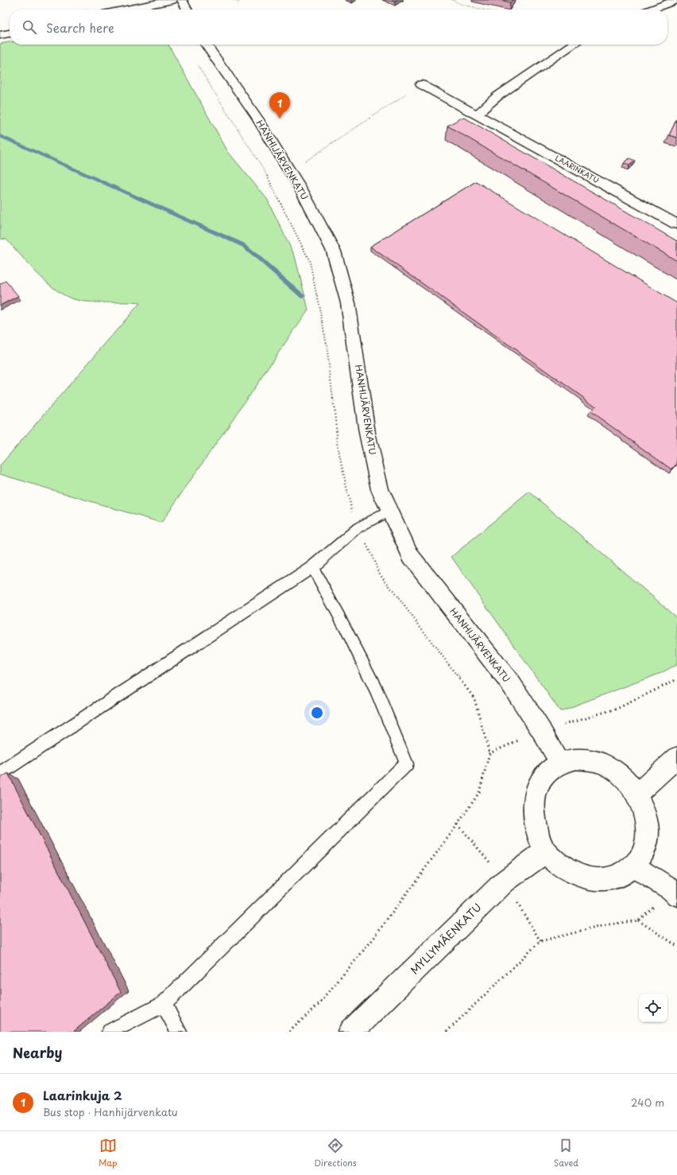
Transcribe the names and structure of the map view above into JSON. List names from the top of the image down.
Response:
{
  "streets": {
    "street": ["HANHIJÄRVENKATU", "LAARINKATU", "MYLLYMÄENKATU"]
  },
  "page": {
    "search": "Search here",
    "pins": "1",
    "heading": "Nearby",
    "list": [
      {
        "mark": "1",
        "name": "Laarinkuja 2",
        "note": "Bus stop · Hanhijärvenkatu",
        "value": "240 m"
      }
    ],
    "nav": ["Map", "Directions", "Saved"]
  }
}
